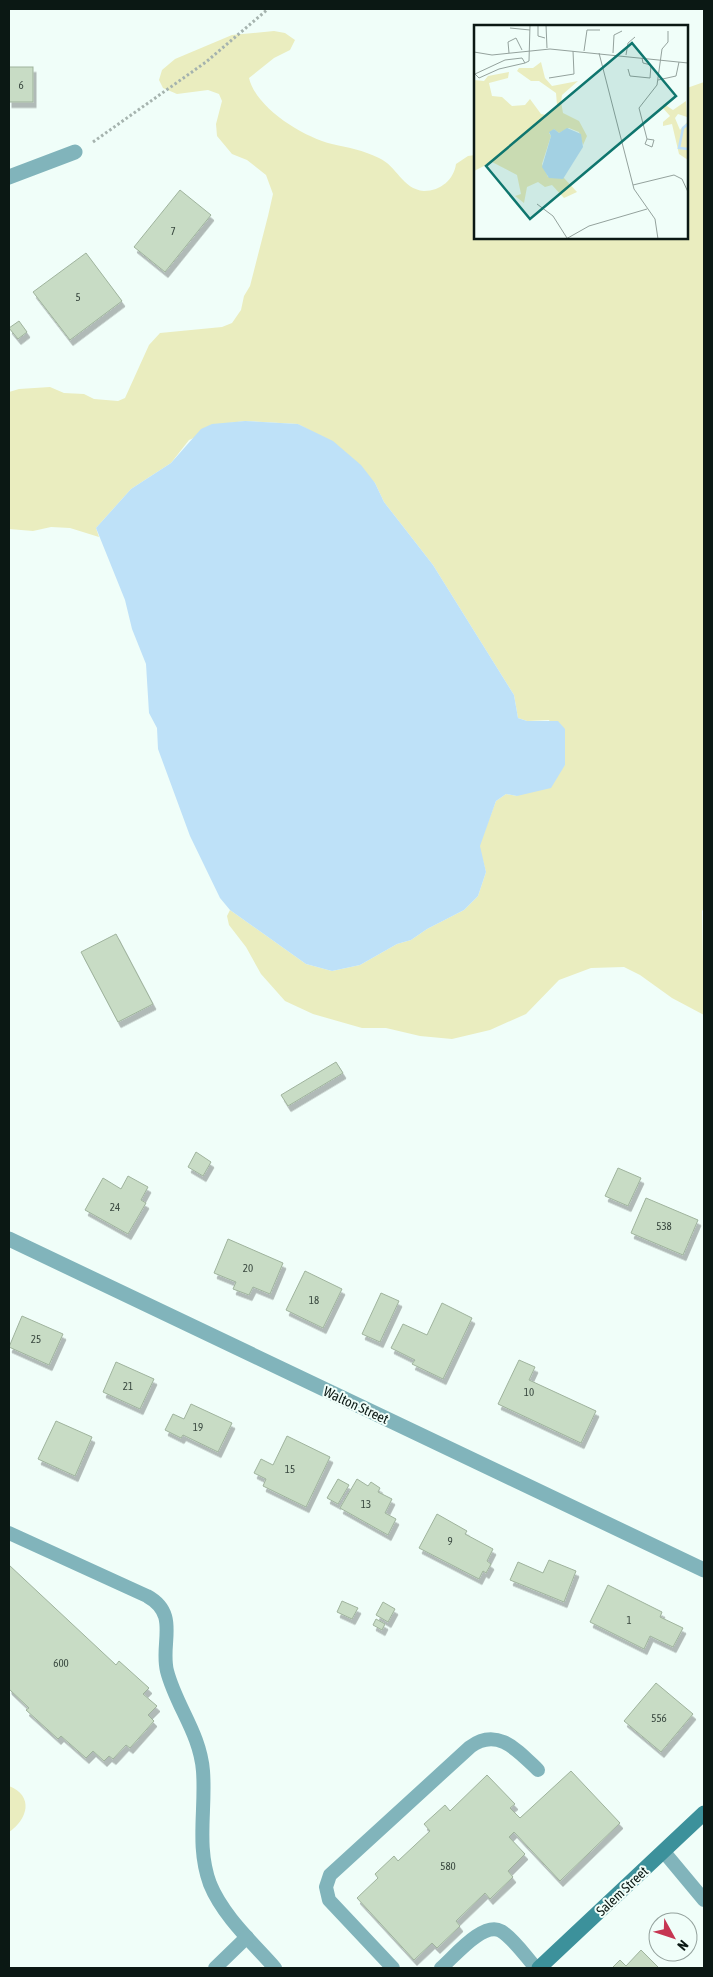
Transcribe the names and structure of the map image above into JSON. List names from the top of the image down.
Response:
{
  "streets": {
    "main road": ["Salem Street"],
    "street": ["Walton Street"]
  },
  "house_numbers": [
    "6",
    "7",
    "5",
    "24",
    "538",
    "20",
    "18",
    "25",
    "21",
    "10",
    "19",
    "15",
    "13",
    "9",
    "1",
    "600",
    "556",
    "580"
  ],
  "north": "bottom right"
}
